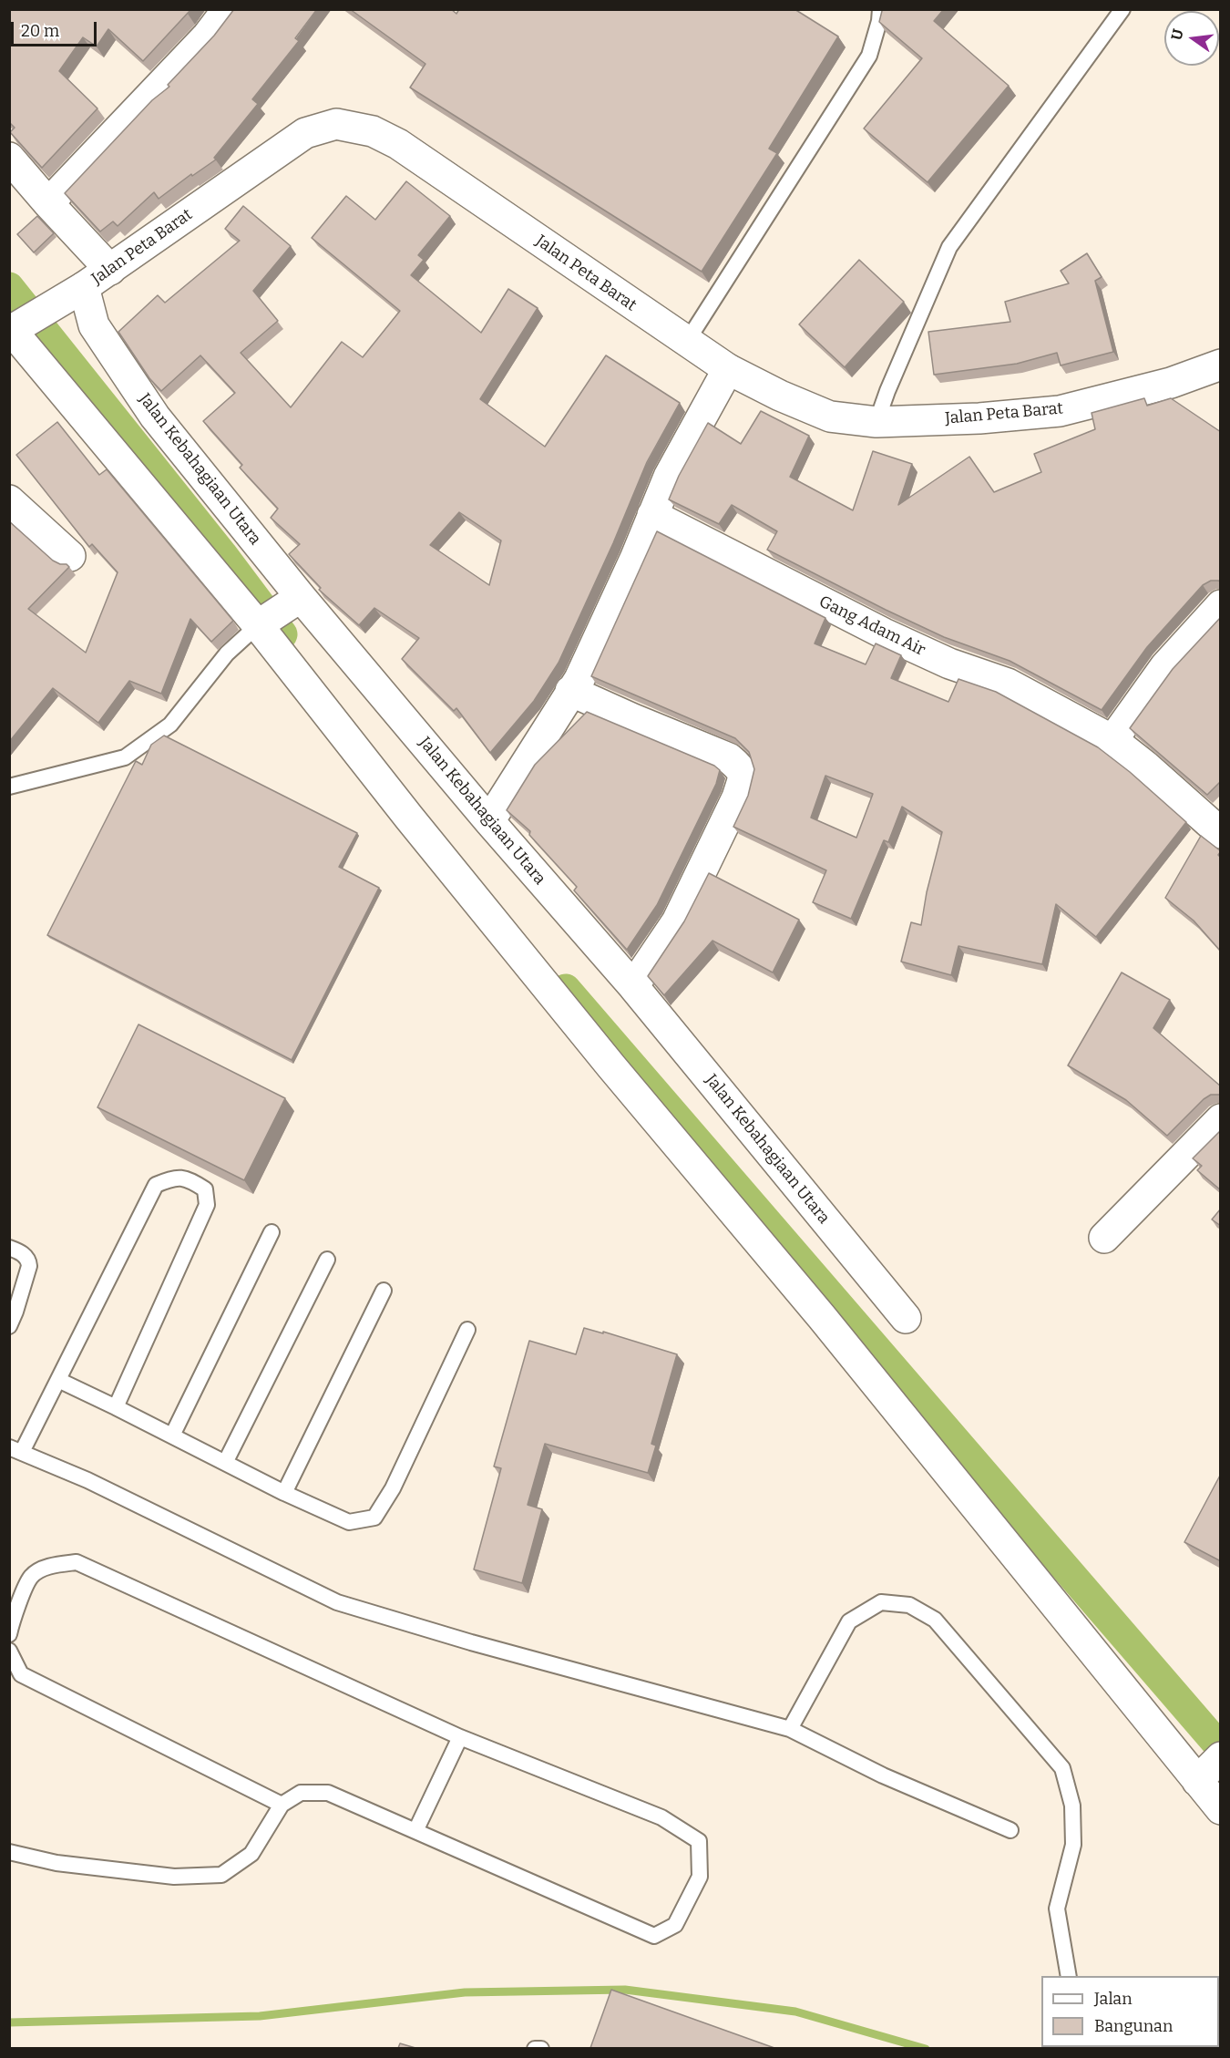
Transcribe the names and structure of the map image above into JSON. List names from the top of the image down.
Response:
{
  "streets": {
    "street": ["Jalan Peta Barat", "Jalan Kebahagiaan Utara", "Gang Adam Air"]
  },
  "crossings": [
    ["Jalan Peta Barat", "Jalan Kebahagiaan Utara"]
  ],
  "legend": ["Jalan", "Bangunan"],
  "scale_bar": "20 m",
  "north": "left"
}
